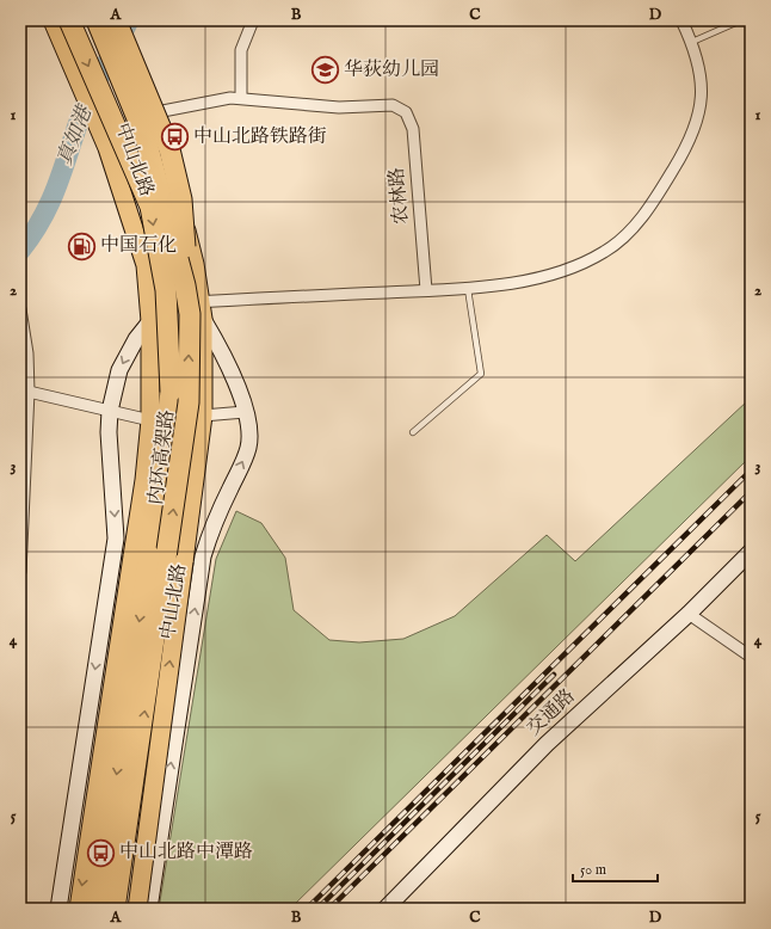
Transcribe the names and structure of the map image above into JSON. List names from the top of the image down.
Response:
{
  "streets": {
    "highway": ["内环高架路"],
    "main road": ["中山北路", "交通路"],
    "street": ["农林路"]
  },
  "crossings": [
    ["中山北路", "农林路"],
    ["中山北路", "内环高架路"]
  ],
  "water": ["真如港"],
  "places": {
    "school or university": ["华荻幼儿园"],
    "bus stop": ["中山北路铁路街", "中山北路中潭路"],
    "fuel station": ["中国石化"]
  },
  "scale_bar": "50 m",
  "grid": {
    "columns": [
      "A",
      "B",
      "C",
      "D"
    ],
    "rows": [
      "1",
      "2",
      "3",
      "4",
      "5"
    ]
  }
}
